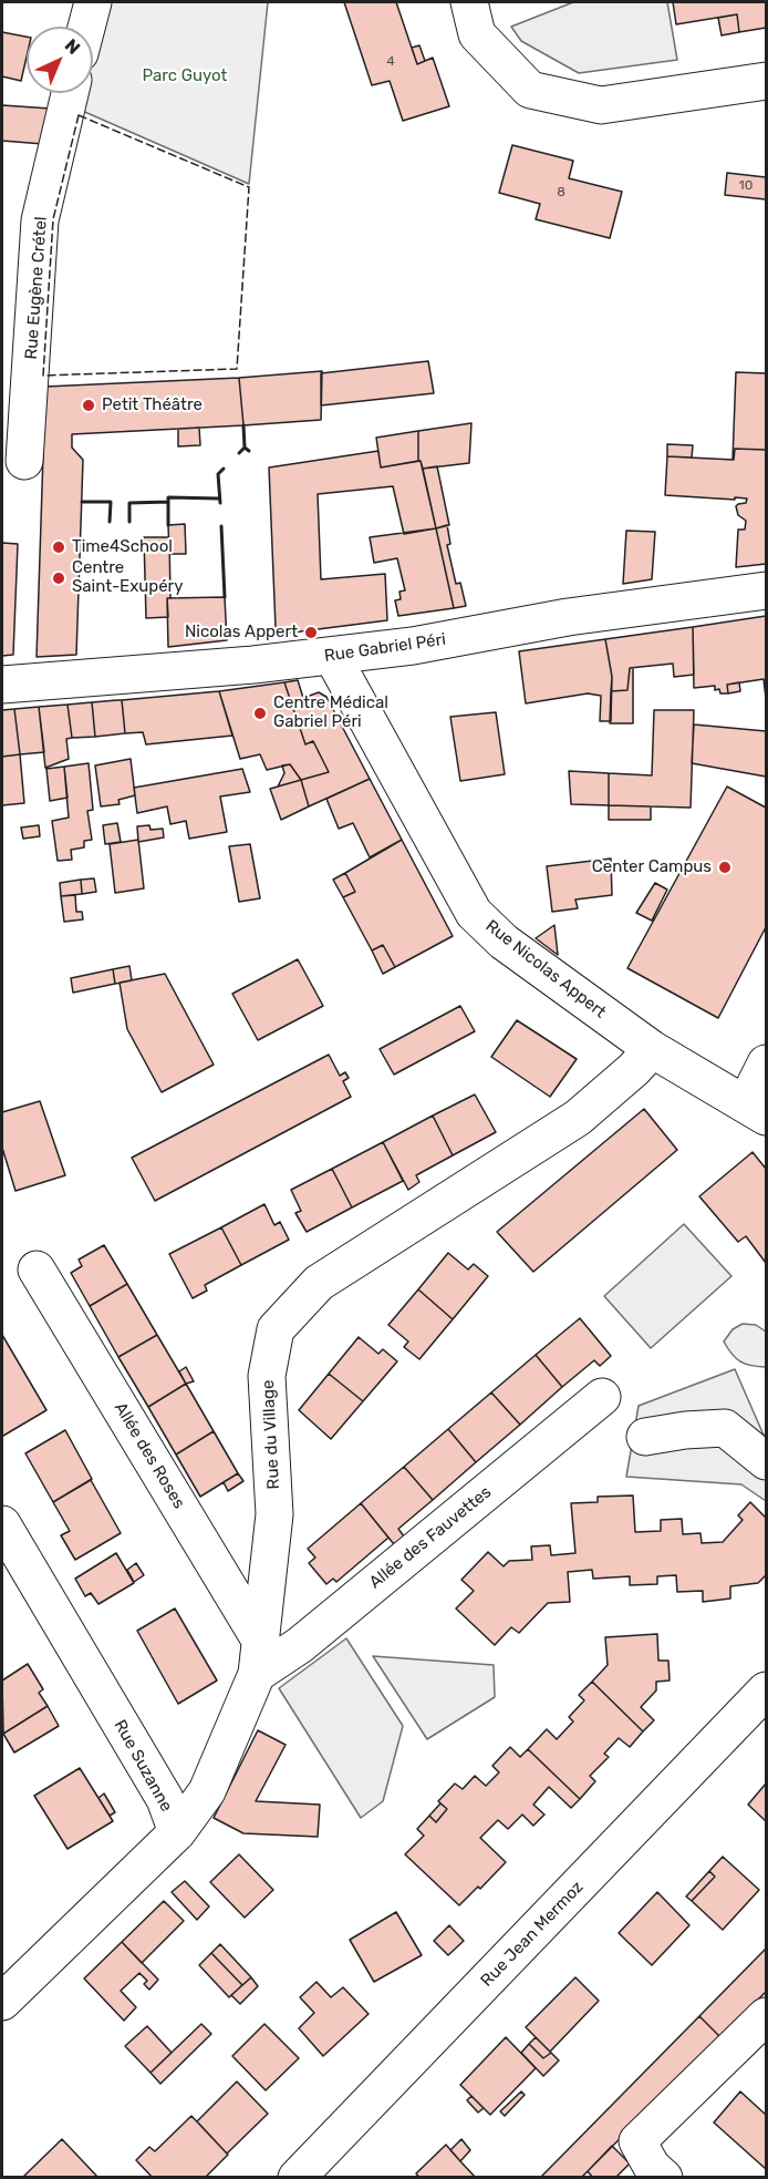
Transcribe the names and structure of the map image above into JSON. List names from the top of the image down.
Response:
{
  "streets": {
    "street": [
      "Rue Eugène Crétel",
      "Rue Gabriel Péri",
      "Rue Nicolas Appert",
      "Rue du Village",
      "Allée des Roses",
      "Allée des Fauvettes",
      "Rue Suzanne",
      "Rue Jean Mermoz"
    ]
  },
  "crossings": [
    ["Rue Gabriel Péri", "Rue Nicolas Appert"],
    ["Rue Nicolas Appert", "Rue du Village"],
    ["Rue du Village", "Allée des Roses"],
    ["Rue du Village", "Allée des Fauvettes"],
    ["Rue du Village", "Rue Suzanne"],
    ["Allée des Roses", "Allée des Fauvettes"]
  ],
  "parks": ["Parc Guyot"],
  "places": [
    "Petit Théâtre",
    "Time4School",
    "Centre Saint-Exupéry",
    "Nicolas Appert",
    "Centre Médical Gabriel Péri",
    "Center Campus"
  ],
  "house_numbers": ["4", "10", "8"],
  "north": "top right"
}
